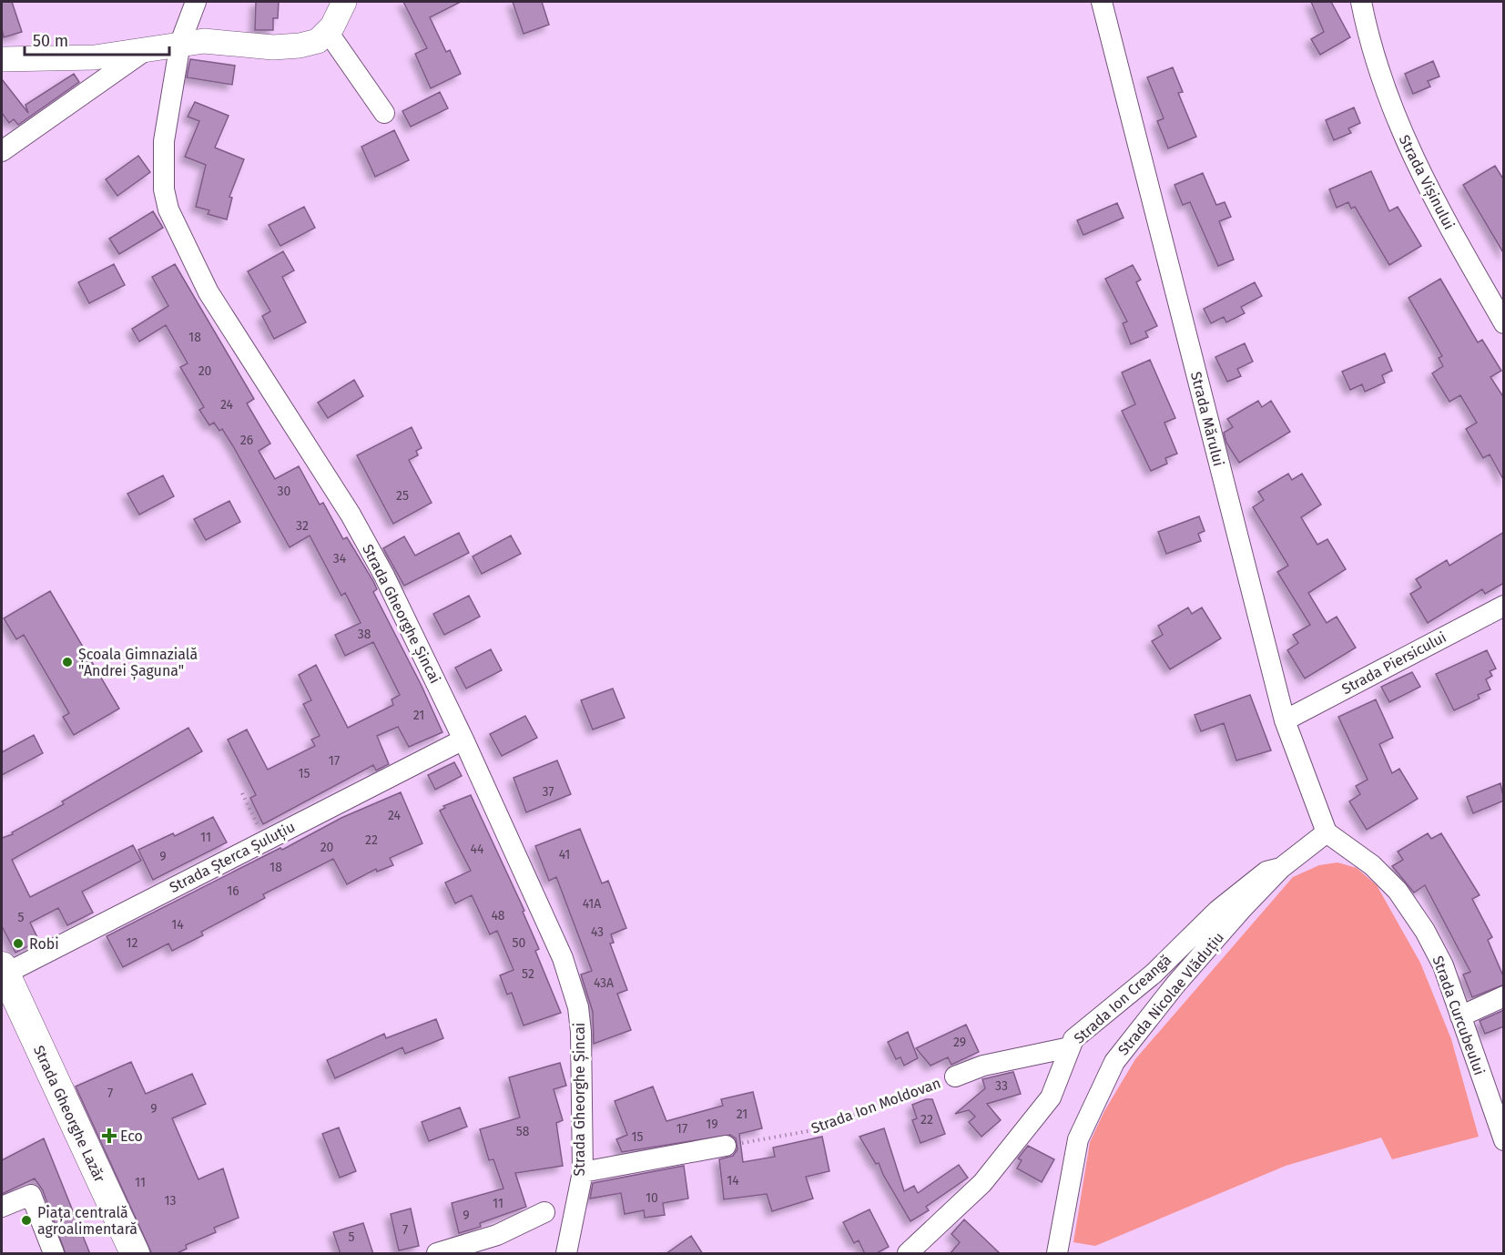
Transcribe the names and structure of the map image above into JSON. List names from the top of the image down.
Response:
{
  "streets": {
    "main road": ["Strada Gheorghe Lazăr"],
    "street": [
      "Strada Vișinului",
      "Strada Mărului",
      "Strada Gheorghe Șincai",
      "Strada Piersicului",
      "Strada Șterca Șuluțiu",
      "Strada Nicolae Vlăduțiu",
      "Strada Ion Creangă",
      "Strada Curcubeului",
      "Strada Ion Moldovan"
    ]
  },
  "crossings": [
    ["Strada Mărului", "Strada Piersicului"],
    ["Strada Mărului", "Strada Nicolae Vlăduțiu"],
    ["Strada Mărului", "Strada Curcubeului"],
    ["Strada Gheorghe Șincai", "Strada Șterca Șuluțiu"],
    ["Strada Șterca Șuluțiu", "Strada Gheorghe Lazăr"],
    ["Strada Nicolae Vlăduțiu", "Strada Ion Creangă"],
    ["Strada Nicolae Vlăduțiu", "Strada Curcubeului"],
    ["Strada Ion Creangă", "Strada Ion Moldovan"]
  ],
  "places": {
    "other": ["Școala Gimnazială \"Andrei Șaguna\"", "Robi", "Piața centrală agroalimentară"],
    "health": ["Eco"]
  },
  "house_numbers": [
    "18",
    "20",
    "24",
    "26",
    "30",
    "25",
    "32",
    "34",
    "38",
    "21",
    "17",
    "15",
    "37",
    "24",
    "11",
    "22",
    "20",
    "44",
    "41",
    "9",
    "18",
    "16",
    "41A",
    "48",
    "5",
    "14",
    "43",
    "12",
    "50",
    "52",
    "43A",
    "29",
    "33",
    "7",
    "9",
    "21",
    "22",
    "19",
    "17",
    "58",
    "15",
    "14",
    "11",
    "10",
    "13",
    "11",
    "9",
    "7",
    "5"
  ],
  "scale_bar": "50 m"
}
